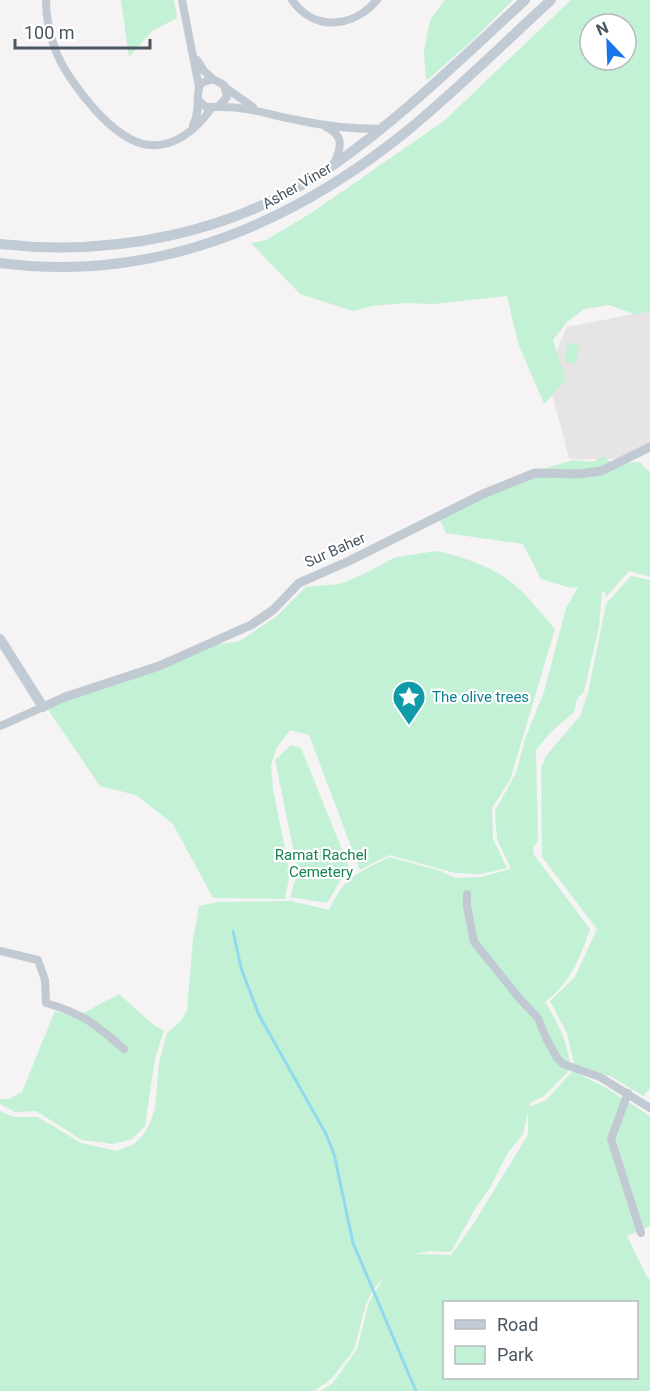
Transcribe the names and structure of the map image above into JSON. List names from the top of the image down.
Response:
{
  "streets": {
    "main road": ["Asher Viner"],
    "street": ["Sur Baher"]
  },
  "parks": ["Ramat Rachel Cemetery"],
  "places": {
    "place": ["The olive trees"]
  },
  "legend": ["Road", "Park"],
  "scale_bar": "100 m",
  "north": "top left"
}
